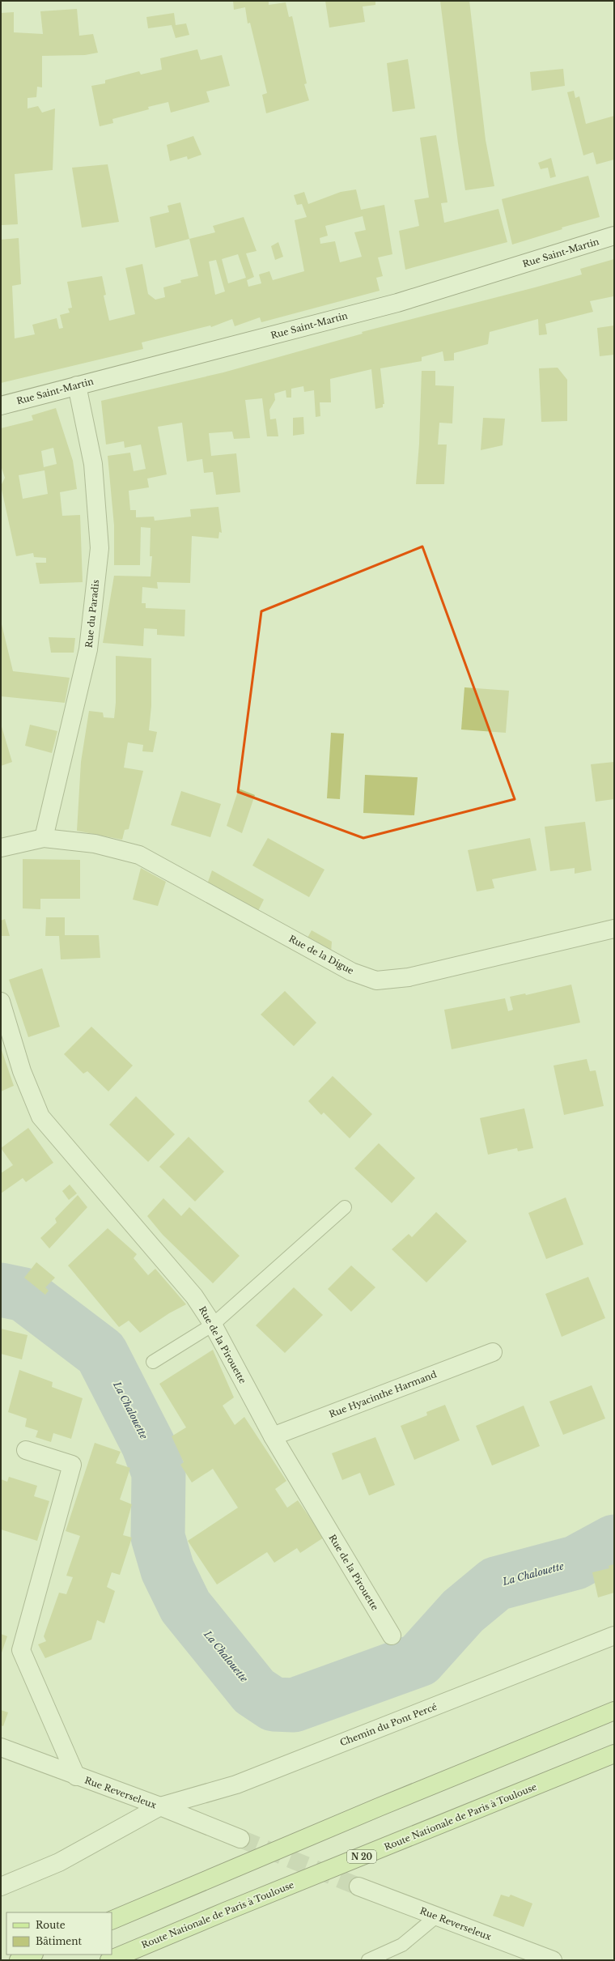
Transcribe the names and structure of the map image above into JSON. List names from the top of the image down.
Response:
{
  "streets": {
    "main road": ["Route Nationale de Paris à Toulouse", "N 20"],
    "street": [
      "Rue Saint-Martin",
      "Rue du Paradis",
      "Rue de la Digue",
      "Rue de la Pirouette",
      "Rue Hyacinthe Harmand",
      "Chemin du Pont Percé",
      "Rue Reverseleux"
    ]
  },
  "crossings": [
    ["Rue Saint-Martin", "Rue du Paradis"],
    ["Rue du Paradis", "Rue de la Digue"],
    ["Rue de la Pirouette", "Rue Hyacinthe Harmand"],
    ["Chemin du Pont Percé", "Rue Reverseleux"]
  ],
  "water": ["La Chalouette"],
  "legend": ["Route", "Bâtiment"]
}
